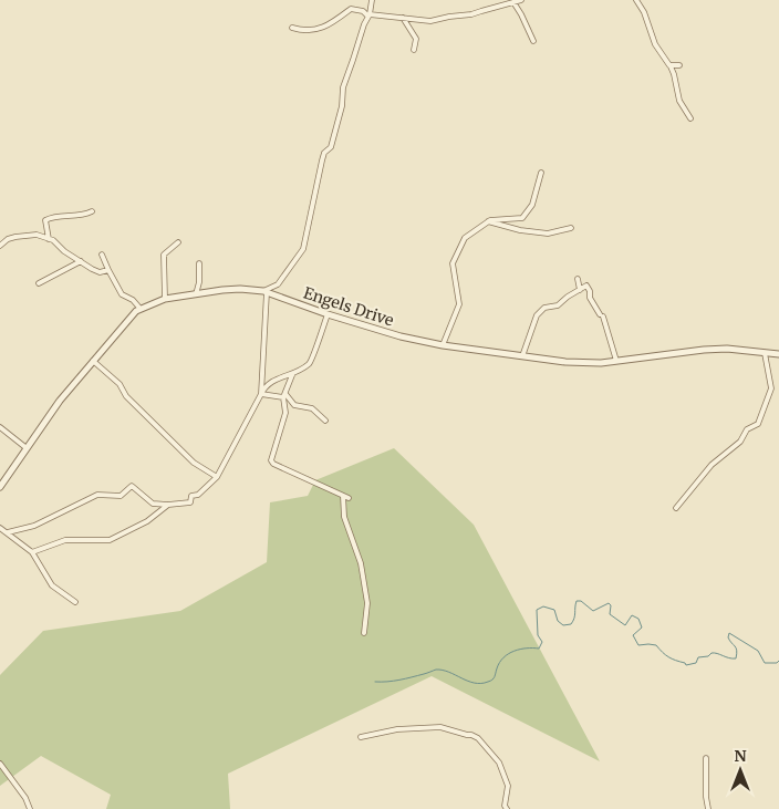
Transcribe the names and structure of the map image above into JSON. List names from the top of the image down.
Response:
{
  "streets": {
    "street": ["Engels Drive"]
  },
  "north": "top"
}
